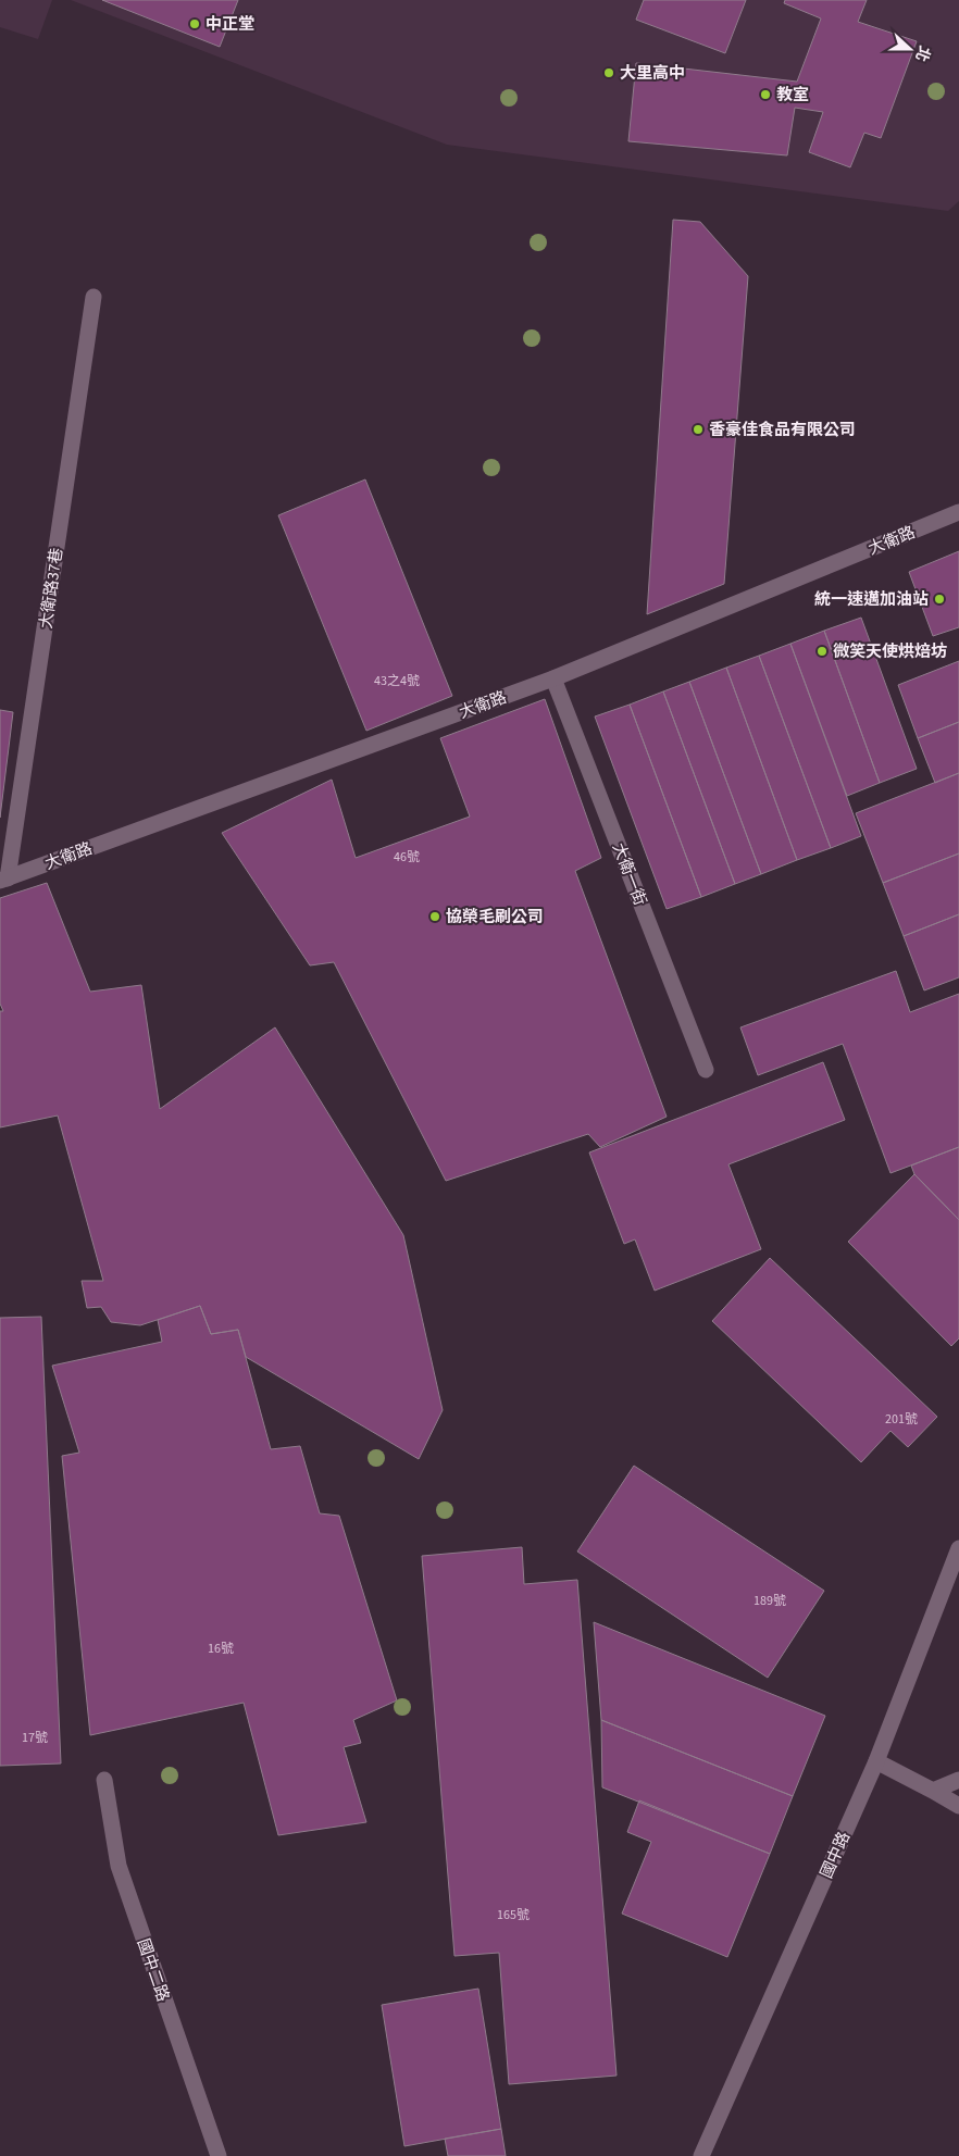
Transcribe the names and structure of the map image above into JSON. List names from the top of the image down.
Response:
{
  "streets": {
    "street": [
      "大衛路",
      "大衛路37巷",
      "大衛一街",
      "國中路",
      "國中二路"
    ]
  },
  "crossings": [
    ["大衛路", "大衛路37巷"],
    ["大衛路", "大衛一街"]
  ],
  "places": [
    "中正堂",
    "大里高中",
    "教室",
    "香豪佳食品有限公司",
    "統一速邁加油站",
    "微笑天使烘焙坊",
    "協榮毛刷公司"
  ],
  "house_numbers": [
    "43之4號",
    "46號",
    "201號",
    "189號",
    "16號",
    "17號",
    "165號"
  ],
  "north": "right"
}
